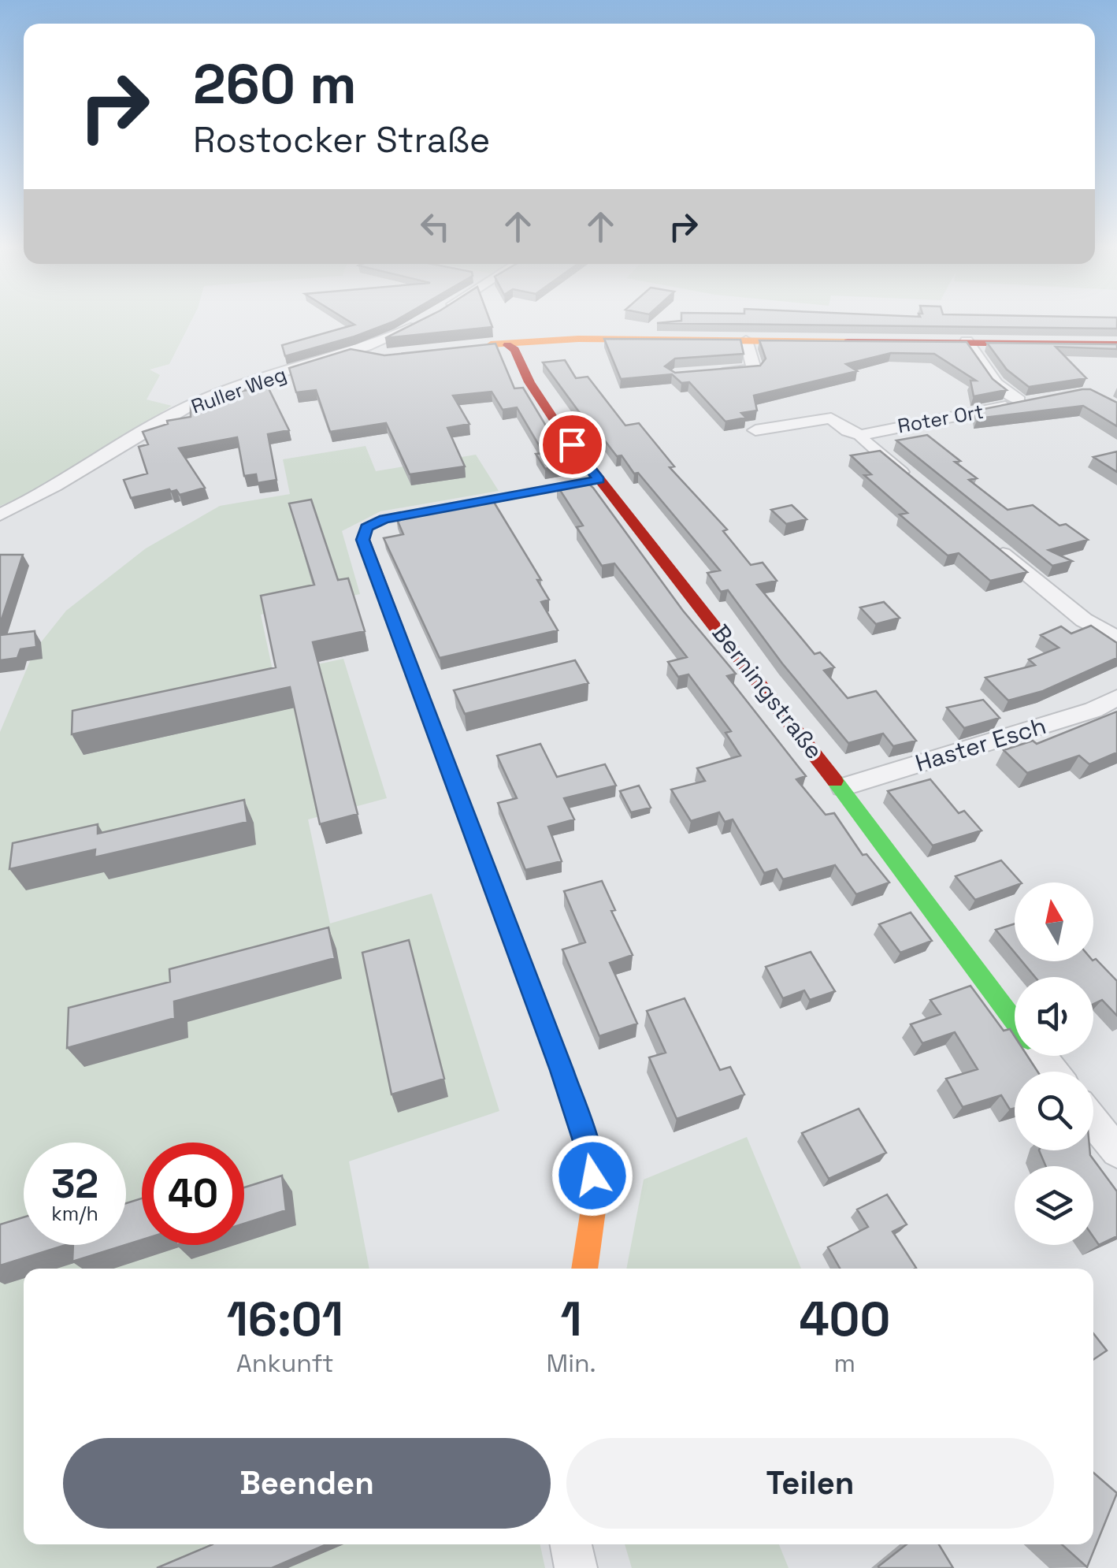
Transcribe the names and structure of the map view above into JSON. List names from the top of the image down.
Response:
{
  "streets": {
    "street": [
      "Ruller Weg",
      "Roter Ort",
      "Berningstraße",
      "Haster Esch"
    ]
  },
  "crossings": [
    ["Berningstraße", "Haster Esch"]
  ],
  "north": "top",
  "page": {
    "turn": ["260 m", "Rostocker Straße"],
    "speed": "32 km/h",
    "limit": "40",
    "eta": [
      "16:01",
      "Ankunft",
      "1",
      "Min.",
      "400",
      "m"
    ],
    "buttons": ["Beenden", "Teilen"]
  }
}
